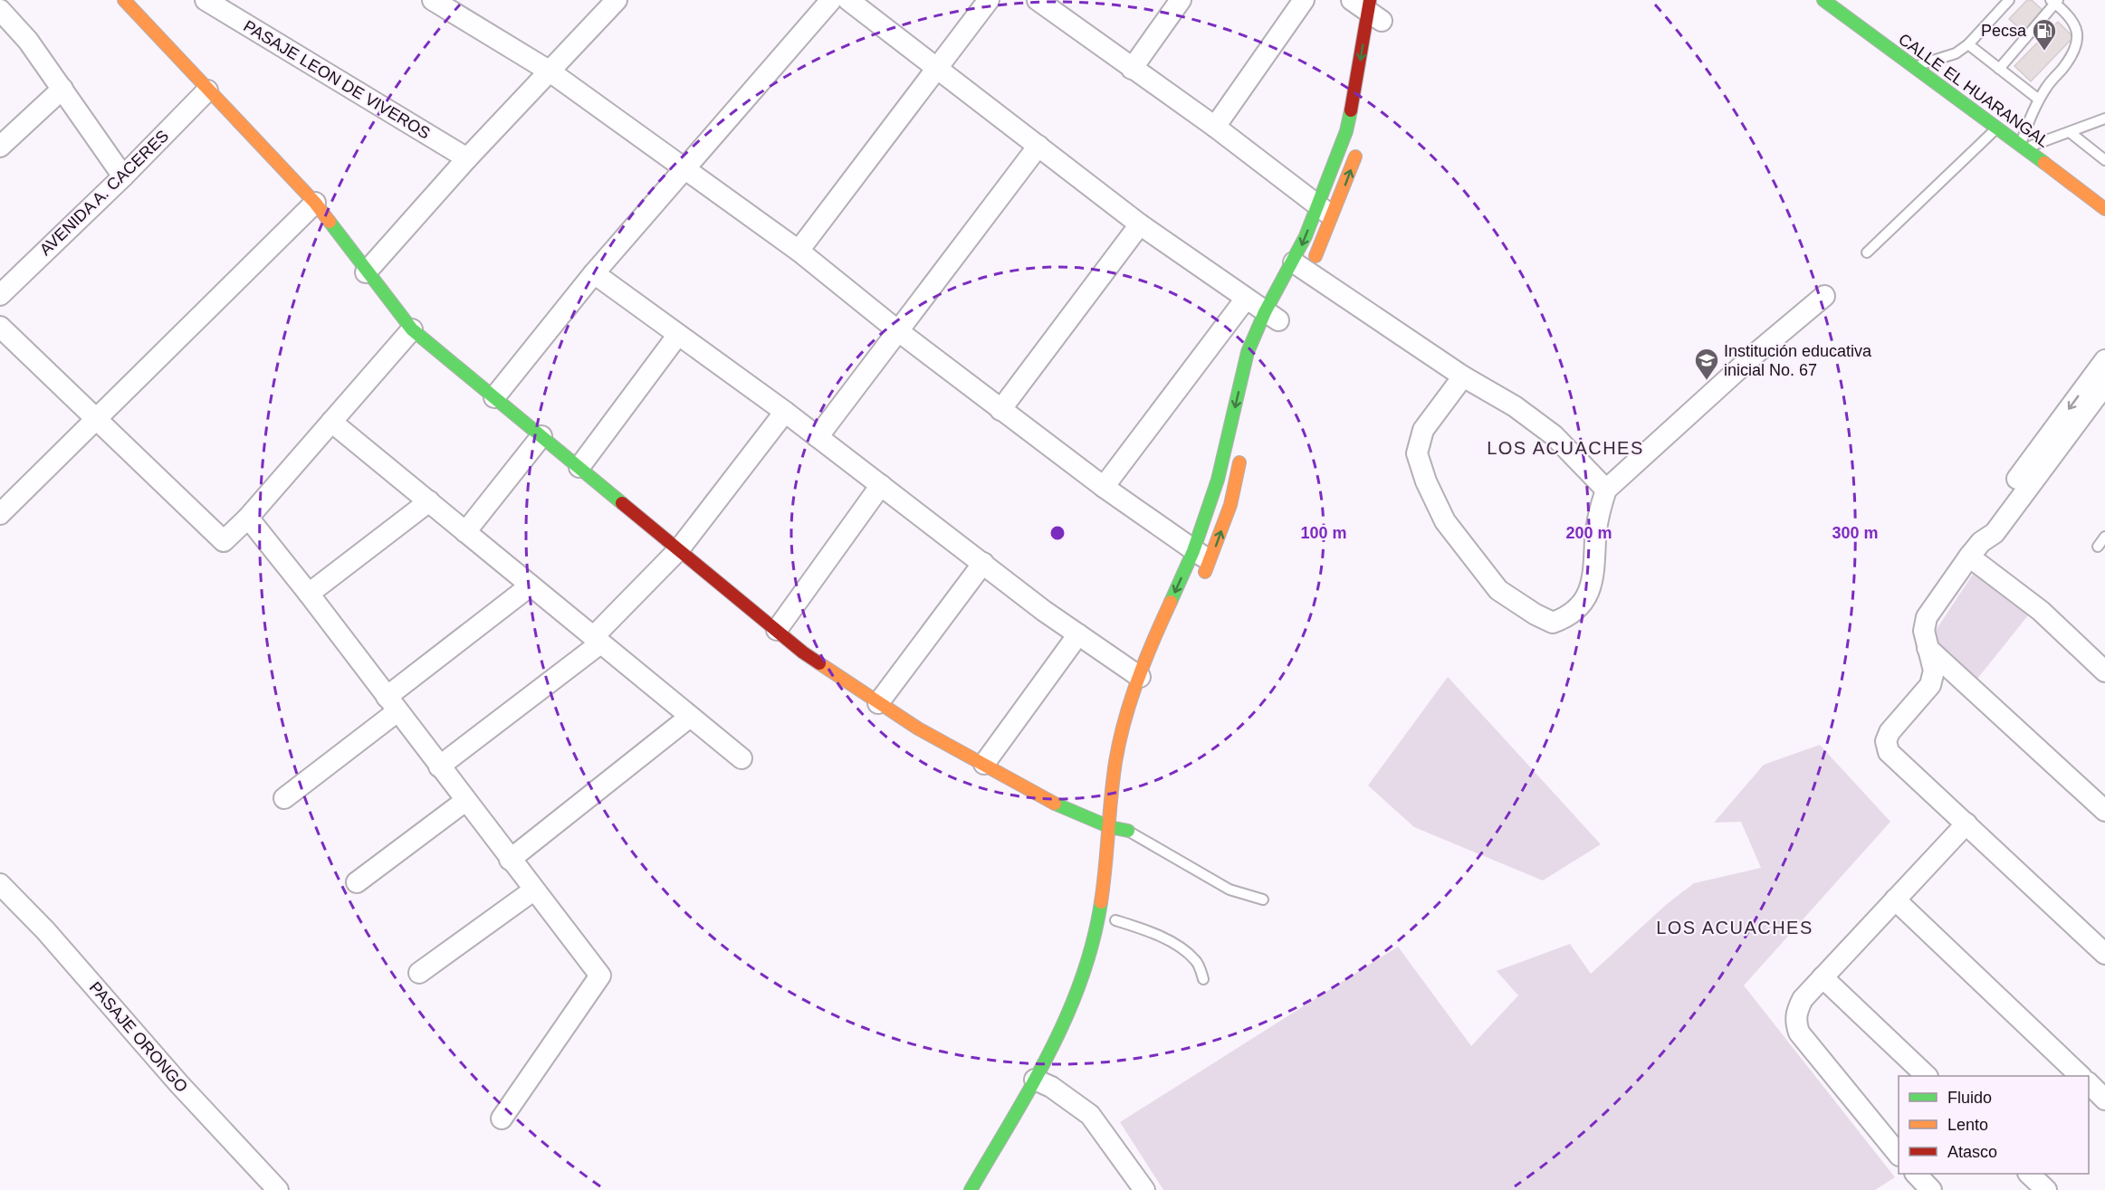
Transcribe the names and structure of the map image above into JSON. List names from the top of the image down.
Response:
{
  "streets": {
    "street": [
      "PASAJE LEON DE VIVEROS",
      "CALLE EL HUARANGAL",
      "AVENIDA A. CACERES",
      "PASAJE ORONGO"
    ]
  },
  "districts": ["LOS ACUACHES", "LOS ACUACHES"],
  "places": {
    "fuel station": ["Pecsa"],
    "school or university": ["Institución educativa inicial No. 67"]
  },
  "legend": ["Fluido", "Lento", "Atasco"],
  "rings": ["100 m", "200 m", "300 m"]
}
